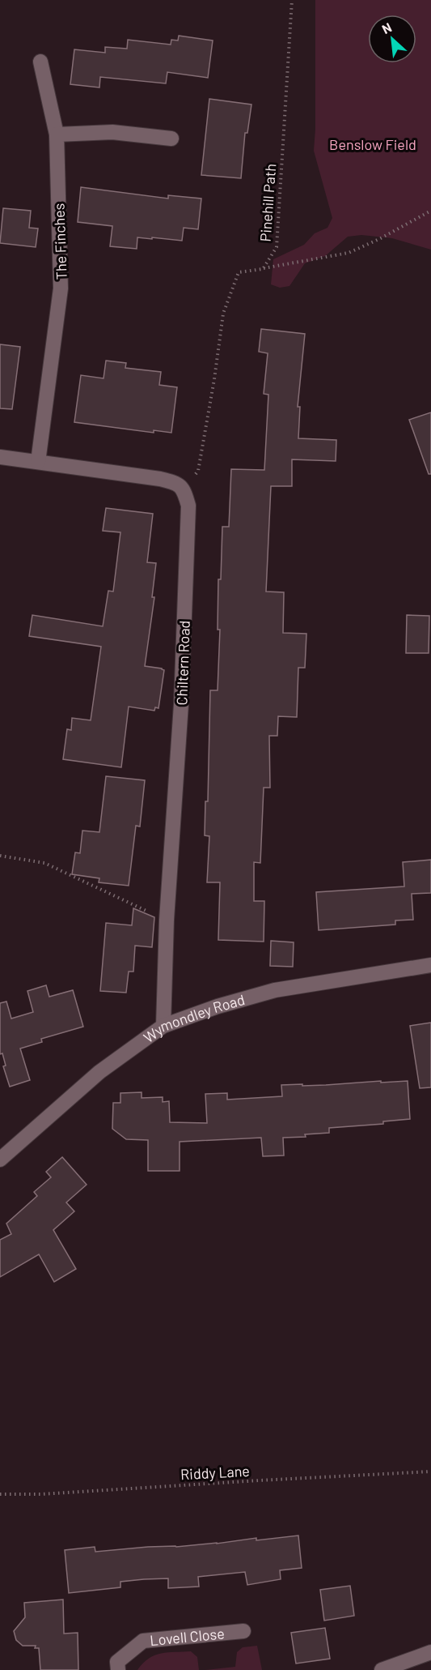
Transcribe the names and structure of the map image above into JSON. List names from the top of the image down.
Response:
{
  "streets": {
    "street": [
      "The Finches",
      "Chiltern Road",
      "Wymondley Road",
      "Lovell Close"
    ],
    "path": ["Pinehill Path", "Riddy Lane"]
  },
  "crossings": [
    ["Chiltern Road", "Wymondley Road"]
  ],
  "parks": ["Benslow Field"],
  "north": "top left"
}
